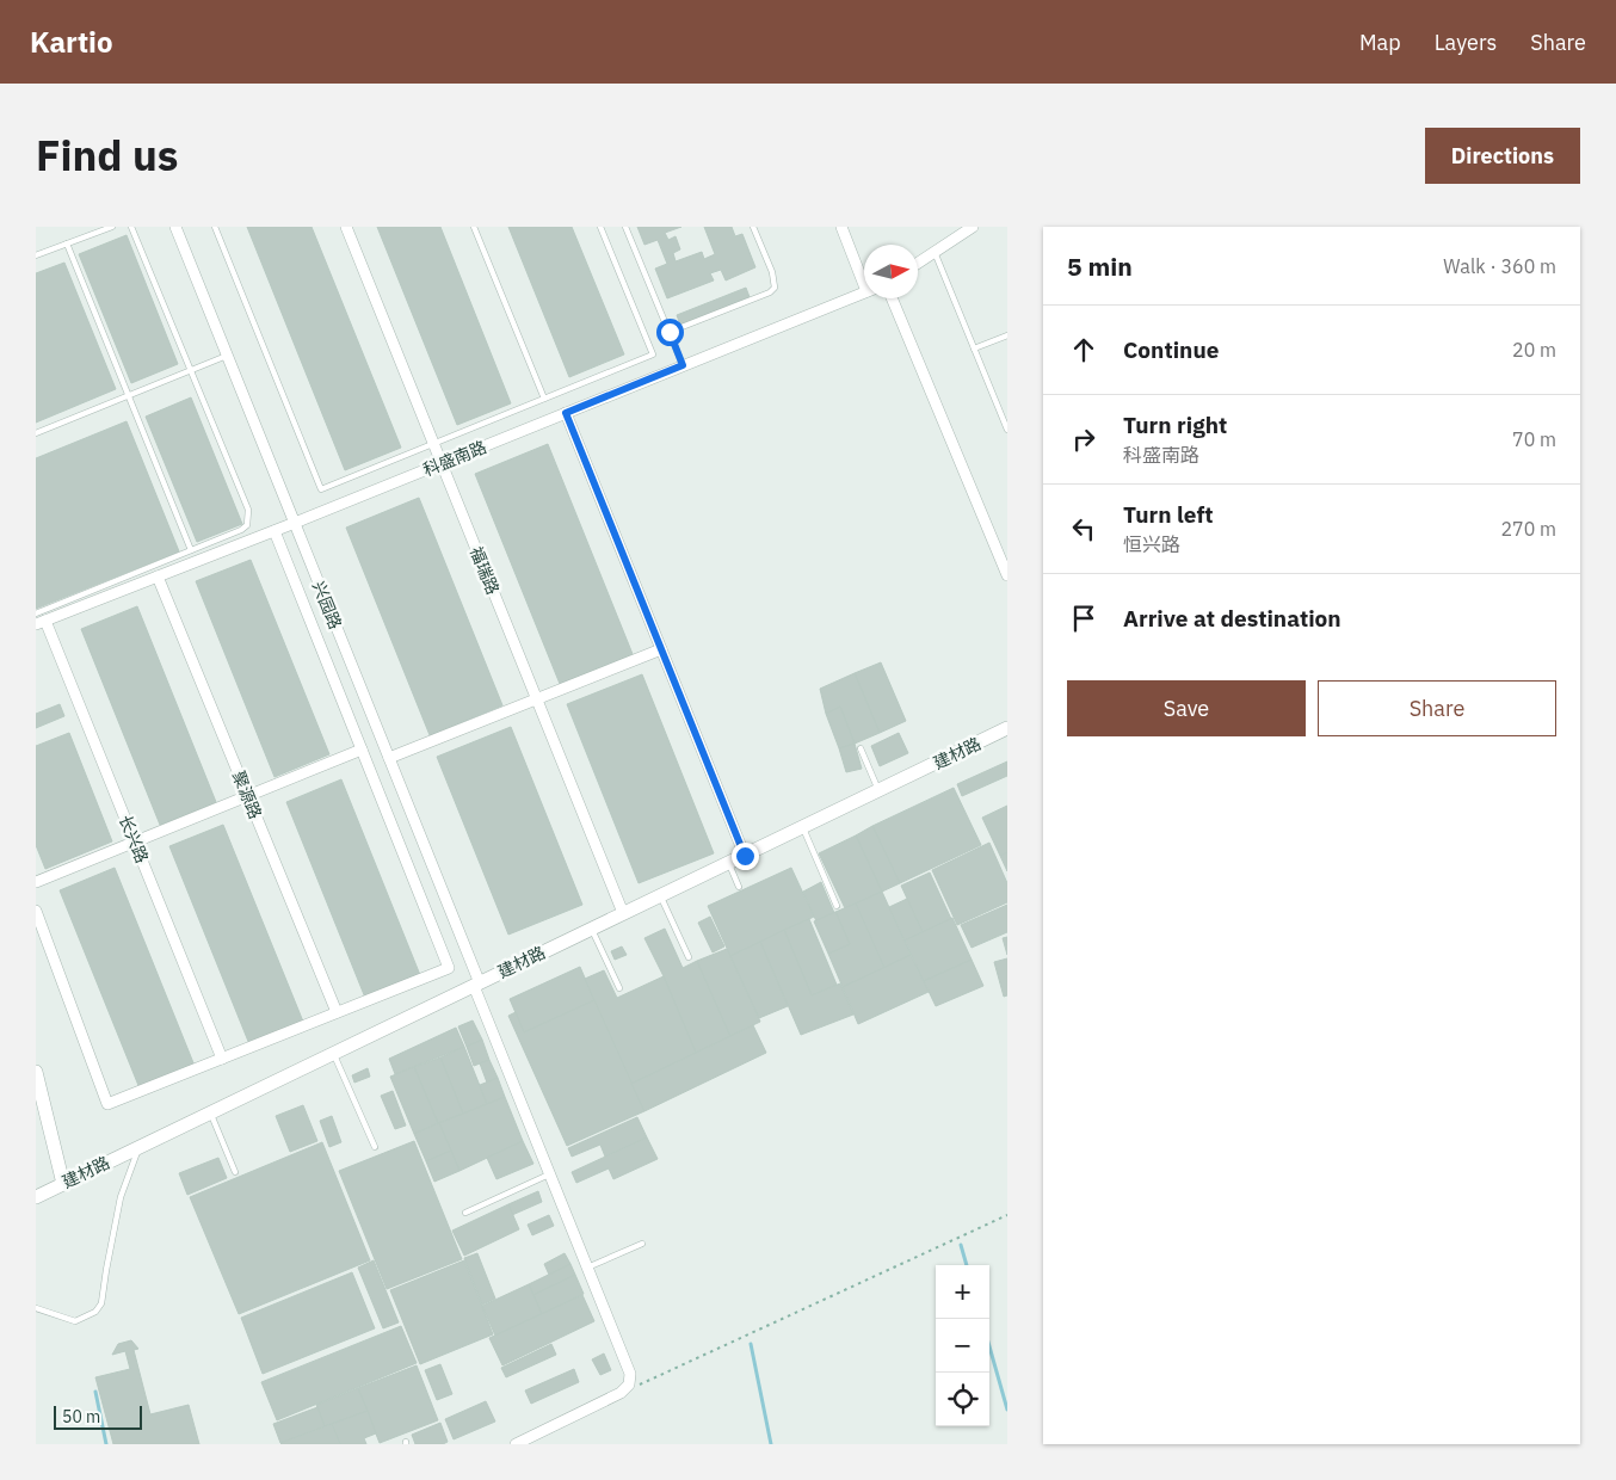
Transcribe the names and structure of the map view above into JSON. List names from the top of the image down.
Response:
{
  "streets": {
    "street": [
      "科盛南路",
      "福瑞路",
      "兴园路",
      "建材路",
      "聚源路",
      "长兴路"
    ]
  },
  "crossings": [
    ["科盛南路", "福瑞路"],
    ["科盛南路", "兴园路"],
    ["科盛南路", "聚源路"],
    ["科盛南路", "长兴路"],
    ["福瑞路", "建材路"],
    ["兴园路", "建材路"]
  ],
  "scale_bar": "50 m",
  "north": "right",
  "page": {
    "header": "Kartio",
    "nav": ["Map", "Layers", "Share"],
    "title": "Find us",
    "buttons": [
      "Directions",
      ["Save", "Share"]
    ],
    "heading": ["5 min", "Walk · 360 m"],
    "list": [
      ["Continue", "20 m"],
      ["Turn right", "科盛南路", "70 m"],
      ["Turn left", "恒兴路", "270 m"],
      "Arrive at destination"
    ],
    "map_buttons": ["+", "−"],
    "scale": "50 m"
  }
}
